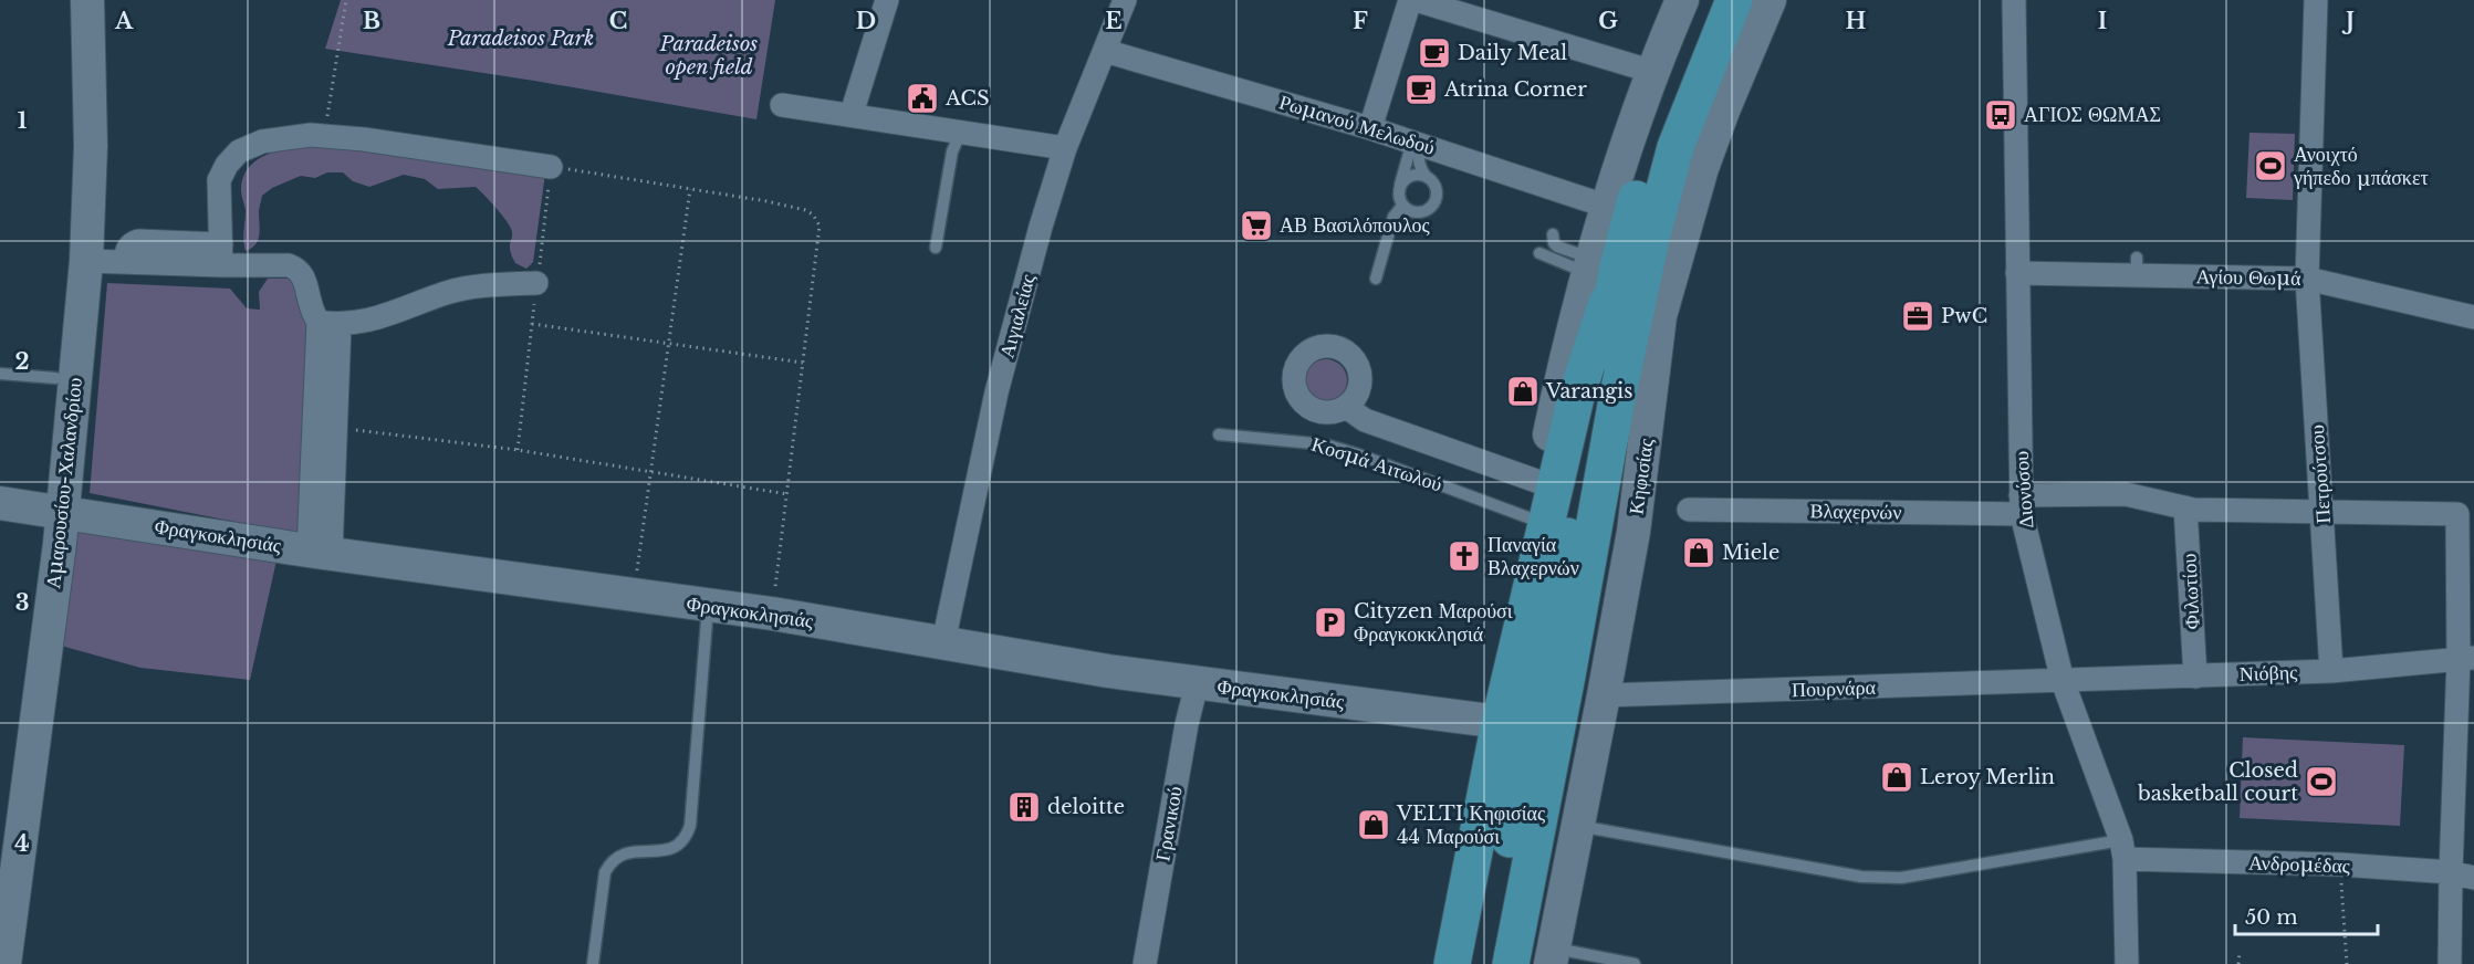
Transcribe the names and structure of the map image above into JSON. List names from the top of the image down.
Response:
{
  "streets": {
    "main road": ["Κηφισίας"],
    "street": [
      "Ρωμανού Μελωδού",
      "Αγίου Θωμά",
      "Αιγιαλείας",
      "Πετρούτσου",
      "Αμαρουσίου-Χαλανδρίου",
      "Διονύσου",
      "Βλαχερνών",
      "Φραγκοκλησιάς",
      "Φιλωτίου",
      "Νιόβης",
      "Πουρνάρα",
      "Γρανικού",
      "Ανδρομέδας"
    ],
    "lane": ["Κοσμά Αιτωλού"]
  },
  "crossings": [
    ["Ρωμανού Μελωδού", "Αιγιαλείας"],
    ["Αγίου Θωμά", "Πετρούτσου"],
    ["Αγίου Θωμά", "Διονύσου"],
    ["Αιγιαλείας", "Φραγκοκλησιάς"],
    ["Πετρούτσου", "Βλαχερνών"],
    ["Πετρούτσου", "Νιόβης"],
    ["Κηφισίας", "Πουρνάρα"],
    ["Αμαρουσίου-Χαλανδρίου", "Φραγκοκλησιάς"],
    ["Διονύσου", "Βλαχερνών"],
    ["Διονύσου", "Νιόβης"],
    ["Διονύσου", "Πουρνάρα"],
    ["Διονύσου", "Ανδρομέδας"],
    ["Βλαχερνών", "Φιλωτίου"],
    ["Βλαχερνών", "Νιόβης"],
    ["Φραγκοκλησιάς", "Γρανικού"],
    ["Φιλωτίου", "Νιόβης"],
    ["Νιόβης", "Πουρνάρα"]
  ],
  "parks": ["Paradeisos Park", "Paradeisos open field"],
  "places": {
    "cafe": ["Daily Meal", "Atrina Corner"],
    "public building": ["ACS"],
    "bus stop": ["ΑΓΙΟΣ ΘΩΜΑΣ"],
    "sports": ["Ανοιχτό γήπεδο μπάσκετ", "Closed basketball court"],
    "supermarket": ["ΑΒ Βασιλόπουλος"],
    "office": ["PwC"],
    "shop": [
      "Varangis",
      "Miele",
      "Leroy Merlin",
      "VELTI Κηφισίας 44 Μαρούσι"
    ],
    "church": ["Παναγία Βλαχερνών"],
    "parking": ["Cityzen Μαρούσι Φραγκοκκλησιά"],
    "building": ["deloitte"]
  },
  "scale_bar": "50 m",
  "grid": {
    "columns": [
      "A",
      "B",
      "C",
      "D",
      "E",
      "F",
      "G",
      "H",
      "I",
      "J"
    ],
    "rows": [
      "1",
      "2",
      "3",
      "4"
    ]
  }
}
